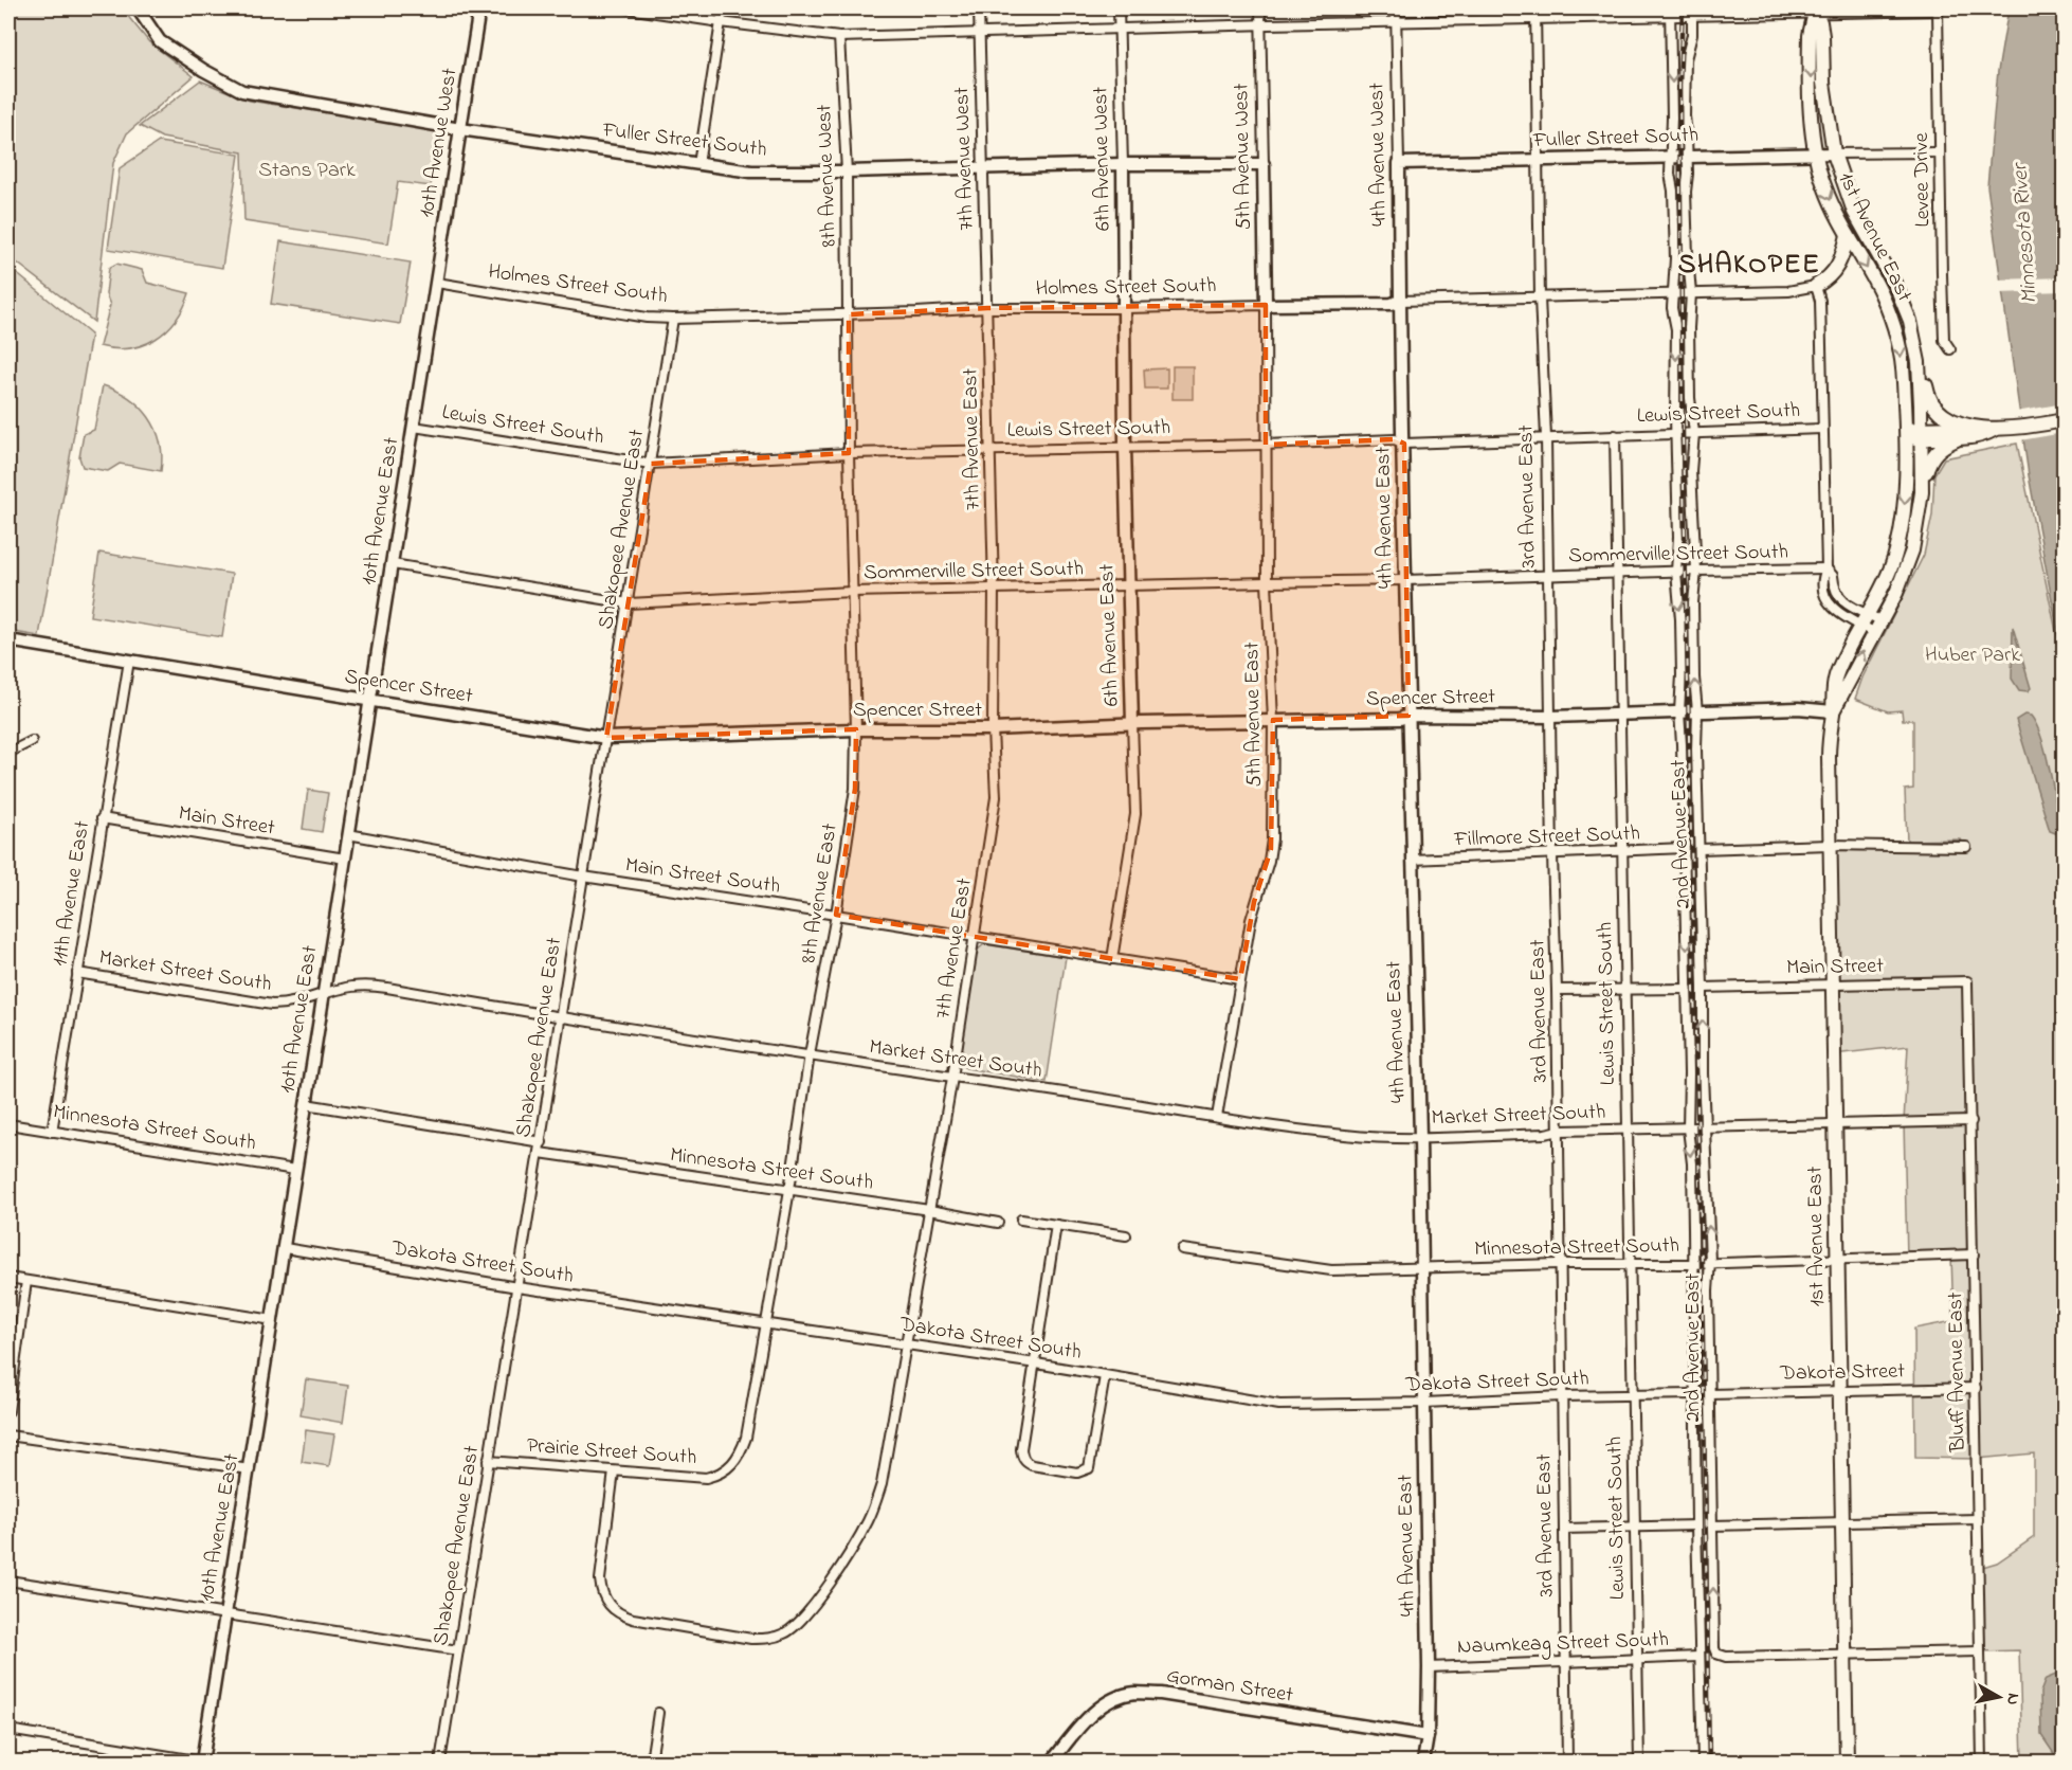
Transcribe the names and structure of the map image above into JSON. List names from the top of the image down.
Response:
{
  "streets": {
    "main road": ["1st Avenue East"],
    "street": [
      "Fuller Street South",
      "10th Avenue West",
      "4th Avenue West",
      "5th Avenue West",
      "7th Avenue West",
      "6th Avenue West",
      "8th Avenue West",
      "Levee Drive",
      "Holmes Street South",
      "Lewis Street South",
      "7th Avenue East",
      "3rd Avenue East",
      "10th Avenue East",
      "4th Avenue East",
      "Shakopee Avenue East",
      "Sommerville Street South",
      "6th Avenue East",
      "Spencer Street",
      "5th Avenue East",
      "Main Street",
      "2nd Avenue East",
      "Fillmore Street South",
      "Main Street South",
      "11th Avenue East",
      "8th Avenue East",
      "Market Street South",
      "Minnesota Street South",
      "Dakota Street South",
      "Bluff Avenue East",
      "Dakota Street",
      "Prairie Street South",
      "Naumkeag Street South",
      "Gorman Street"
    ]
  },
  "crossings": [
    ["Fuller Street South", "10th Avenue West"],
    ["Fuller Street South", "4th Avenue West"],
    ["Fuller Street South", "5th Avenue West"],
    ["Fuller Street South", "7th Avenue West"],
    ["Fuller Street South", "6th Avenue West"],
    ["Fuller Street South", "8th Avenue West"],
    ["Fuller Street South", "1st Avenue East"],
    ["Fuller Street South", "3rd Avenue East"],
    ["Fuller Street South", "2nd Avenue East"],
    ["10th Avenue West", "Holmes Street South"],
    ["10th Avenue West", "10th Avenue East"],
    ["4th Avenue West", "Holmes Street South"],
    ["4th Avenue West", "4th Avenue East"],
    ["5th Avenue West", "Holmes Street South"],
    ["5th Avenue West", "5th Avenue East"],
    ["7th Avenue West", "Holmes Street South"],
    ["7th Avenue West", "7th Avenue East"],
    ["6th Avenue West", "Holmes Street South"],
    ["6th Avenue West", "6th Avenue East"],
    ["8th Avenue West", "Holmes Street South"],
    ["8th Avenue West", "8th Avenue East"],
    ["1st Avenue East", "Spencer Street"],
    ["1st Avenue East", "Main Street"],
    ["1st Avenue East", "2nd Avenue East"],
    ["1st Avenue East", "Market Street South"],
    ["1st Avenue East", "Minnesota Street South"],
    ["1st Avenue East", "Dakota Street"],
    ["Holmes Street South", "7th Avenue East"],
    ["Holmes Street South", "3rd Avenue East"],
    ["Holmes Street South", "10th Avenue East"],
    ["Holmes Street South", "4th Avenue East"],
    ["Holmes Street South", "Shakopee Avenue East"],
    ["Holmes Street South", "6th Avenue East"],
    ["Holmes Street South", "5th Avenue East"],
    ["Holmes Street South", "2nd Avenue East"],
    ["Holmes Street South", "8th Avenue East"],
    ["Lewis Street South", "7th Avenue East"],
    ["Lewis Street South", "3rd Avenue East"],
    ["Lewis Street South", "10th Avenue East"],
    ["Lewis Street South", "4th Avenue East"],
    ["Lewis Street South", "Shakopee Avenue East"],
    ["Lewis Street South", "Sommerville Street South"],
    ["Lewis Street South", "6th Avenue East"],
    ["Lewis Street South", "Spencer Street"],
    ["Lewis Street South", "5th Avenue East"],
    ["Lewis Street South", "2nd Avenue East"],
    ["Lewis Street South", "Fillmore Street South"],
    ["Lewis Street South", "8th Avenue East"],
    ["Lewis Street South", "Market Street South"],
    ["Lewis Street South", "Minnesota Street South"],
    ["Lewis Street South", "Dakota Street South"],
    ["Lewis Street South", "Naumkeag Street South"],
    ["7th Avenue East", "Sommerville Street South"],
    ["7th Avenue East", "Spencer Street"],
    ["7th Avenue East", "Main Street South"],
    ["7th Avenue East", "Market Street South"],
    ["7th Avenue East", "Minnesota Street South"],
    ["7th Avenue East", "Dakota Street South"],
    ["7th Avenue East", "Prairie Street South"],
    ["3rd Avenue East", "Sommerville Street South"],
    ["3rd Avenue East", "Spencer Street"],
    ["3rd Avenue East", "Fillmore Street South"],
    ["3rd Avenue East", "Market Street South"],
    ["3rd Avenue East", "Minnesota Street South"],
    ["3rd Avenue East", "Dakota Street South"],
    ["3rd Avenue East", "Naumkeag Street South"],
    ["10th Avenue East", "Sommerville Street South"],
    ["10th Avenue East", "Spencer Street"],
    ["10th Avenue East", "Main Street"],
    ["10th Avenue East", "Main Street South"],
    ["10th Avenue East", "Market Street South"],
    ["10th Avenue East", "Minnesota Street South"],
    ["10th Avenue East", "Dakota Street South"],
    ["4th Avenue East", "Sommerville Street South"],
    ["4th Avenue East", "Spencer Street"],
    ["4th Avenue East", "Fillmore Street South"],
    ["4th Avenue East", "Market Street South"],
    ["4th Avenue East", "Minnesota Street South"],
    ["4th Avenue East", "Dakota Street South"],
    ["4th Avenue East", "Naumkeag Street South"],
    ["4th Avenue East", "Gorman Street"],
    ["Shakopee Avenue East", "Sommerville Street South"],
    ["Shakopee Avenue East", "Spencer Street"],
    ["Shakopee Avenue East", "Main Street South"],
    ["Shakopee Avenue East", "Market Street South"],
    ["Shakopee Avenue East", "Minnesota Street South"],
    ["Shakopee Avenue East", "Dakota Street South"],
    ["Shakopee Avenue East", "Prairie Street South"],
    ["Sommerville Street South", "6th Avenue East"],
    ["Sommerville Street South", "5th Avenue East"],
    ["Sommerville Street South", "2nd Avenue East"],
    ["Sommerville Street South", "8th Avenue East"],
    ["6th Avenue East", "Spencer Street"],
    ["6th Avenue East", "Main Street South"],
    ["Spencer Street", "5th Avenue East"],
    ["Spencer Street", "2nd Avenue East"],
    ["Spencer Street", "11th Avenue East"],
    ["Spencer Street", "8th Avenue East"],
    ["5th Avenue East", "Main Street South"],
    ["5th Avenue East", "Market Street South"],
    ["Main Street", "2nd Avenue East"],
    ["Main Street", "11th Avenue East"],
    ["Main Street", "Bluff Avenue East"],
    ["2nd Avenue East", "Fillmore Street South"],
    ["2nd Avenue East", "Market Street South"],
    ["2nd Avenue East", "Minnesota Street South"],
    ["2nd Avenue East", "Dakota Street South"],
    ["2nd Avenue East", "Dakota Street"],
    ["2nd Avenue East", "Naumkeag Street South"],
    ["Main Street South", "8th Avenue East"],
    ["11th Avenue East", "Market Street South"],
    ["11th Avenue East", "Minnesota Street South"],
    ["8th Avenue East", "Market Street South"],
    ["8th Avenue East", "Minnesota Street South"],
    ["8th Avenue East", "Dakota Street South"],
    ["8th Avenue East", "Prairie Street South"],
    ["Market Street South", "Bluff Avenue East"],
    ["Minnesota Street South", "Bluff Avenue East"],
    ["Bluff Avenue East", "Dakota Street"]
  ],
  "districts": ["SHAKOPEE"],
  "water": ["Minnesota River"],
  "parks": ["Stans Park", "Huber Park"],
  "north": "right"
}
